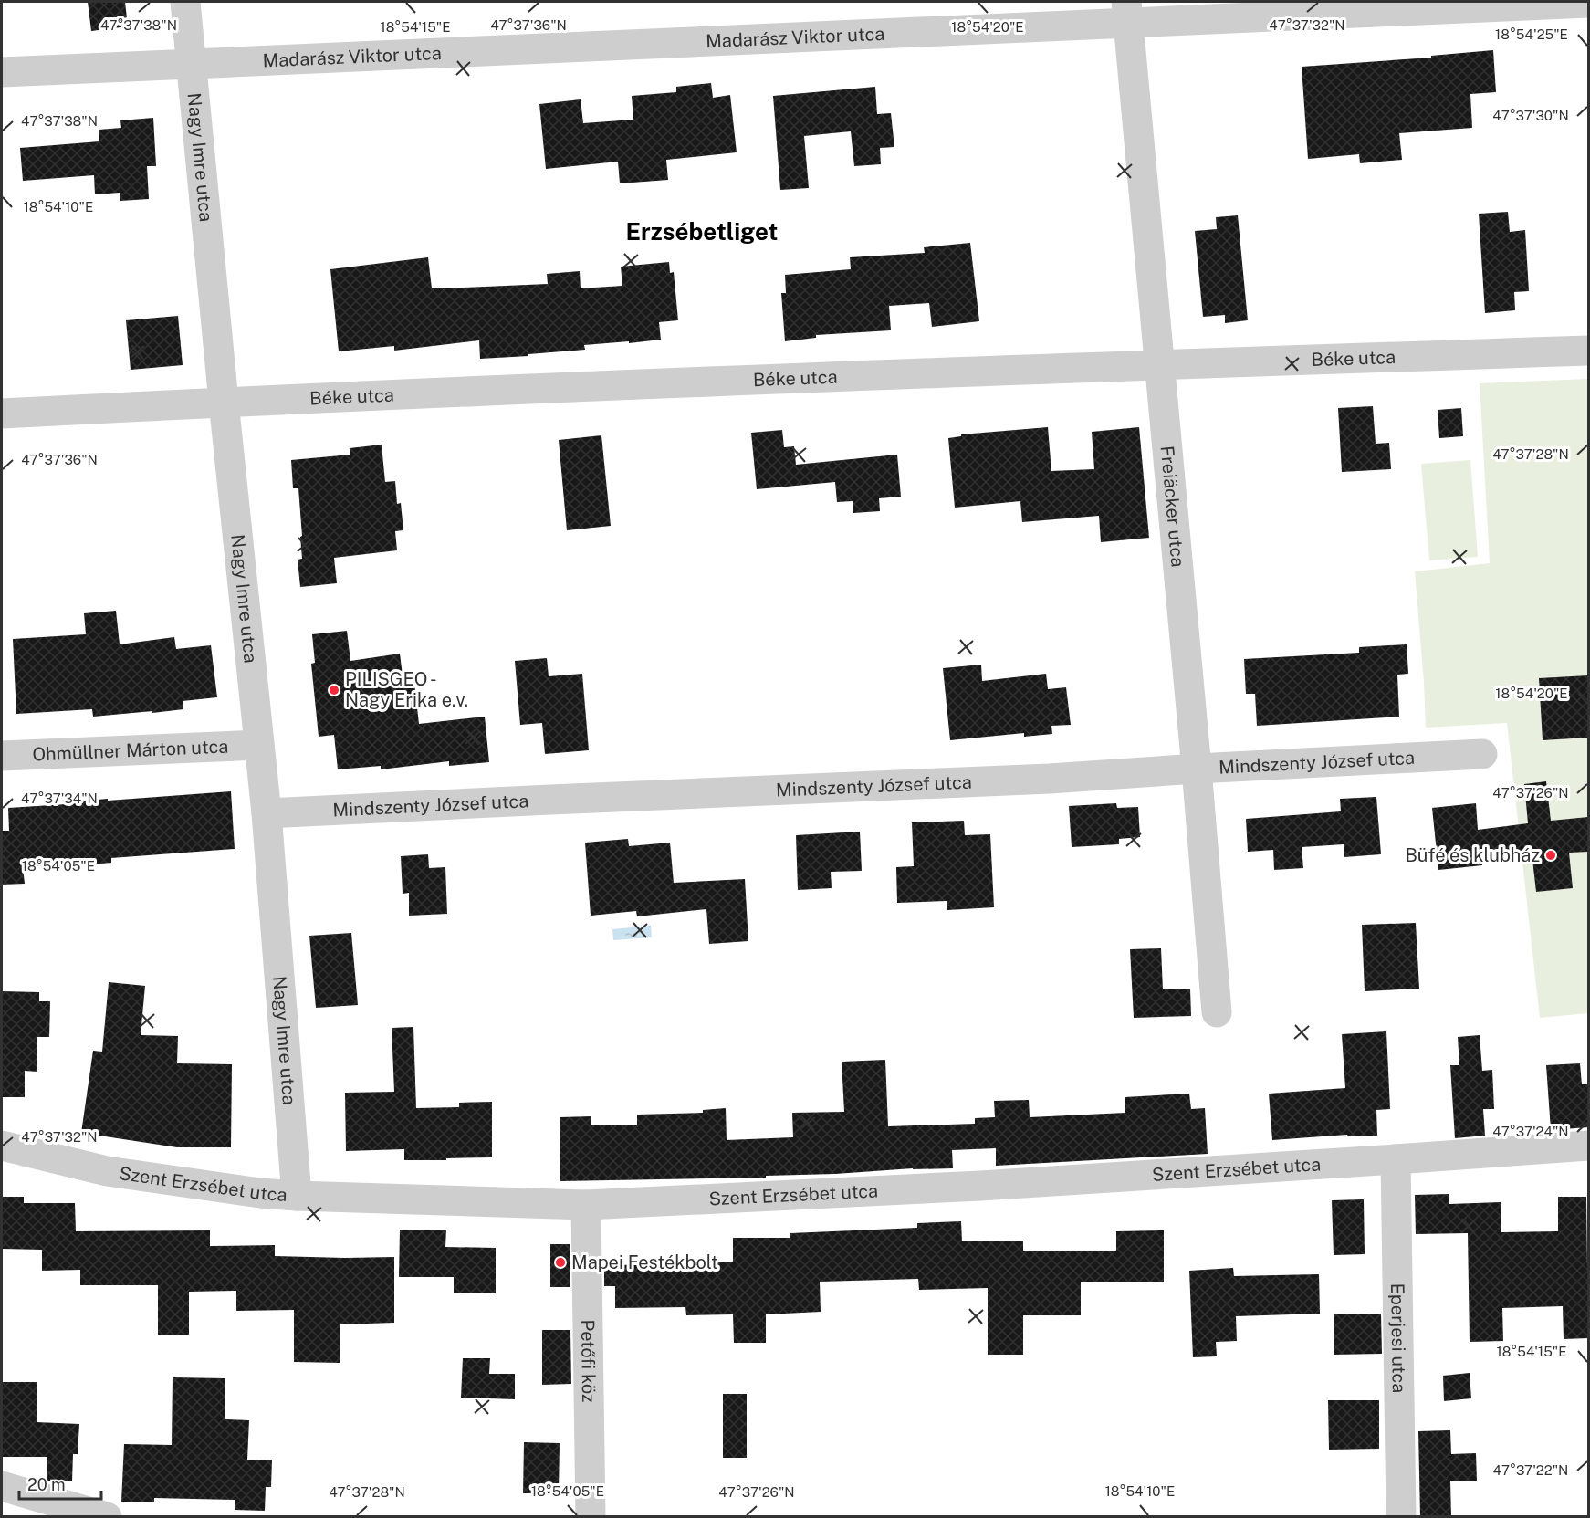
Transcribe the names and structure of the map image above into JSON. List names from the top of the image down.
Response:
{
  "streets": {
    "street": [
      "Madarász Viktor utca",
      "Nagy Imre utca",
      "Béke utca",
      "Freiäcker utca",
      "Ohmüllner Márton utca",
      "Mindszenty József utca",
      "Szent Erzsébet utca",
      "Eperjesi utca",
      "Petőfi köz"
    ]
  },
  "crossings": [
    ["Madarász Viktor utca", "Nagy Imre utca"],
    ["Madarász Viktor utca", "Freiäcker utca"],
    ["Nagy Imre utca", "Béke utca"],
    ["Nagy Imre utca", "Ohmüllner Márton utca"],
    ["Nagy Imre utca", "Mindszenty József utca"],
    ["Nagy Imre utca", "Szent Erzsébet utca"],
    ["Béke utca", "Freiäcker utca"],
    ["Freiäcker utca", "Mindszenty József utca"],
    ["Szent Erzsébet utca", "Eperjesi utca"],
    ["Szent Erzsébet utca", "Petőfi köz"]
  ],
  "districts": ["Erzsébetliget"],
  "places": ["PILISGEO - Nagy Erika e.v.", "Büfé és klubház", "Mapei Festékbolt"],
  "scale_bar": "20 m",
  "coordinates": [
    "47°37'38\"N",
    "47°37'32\"N",
    "47°37'36\"N",
    "18°54'15\"E",
    "18°54'20\"E",
    "18°54'25\"E",
    "47°37'30\"N",
    "18°54'10\"E",
    "47°37'28\"N",
    "47°37'26\"N",
    "47°37'34\"N",
    "18°54'05\"E",
    "47°37'24\"N",
    "47°37'22\"N"
  ]
}
